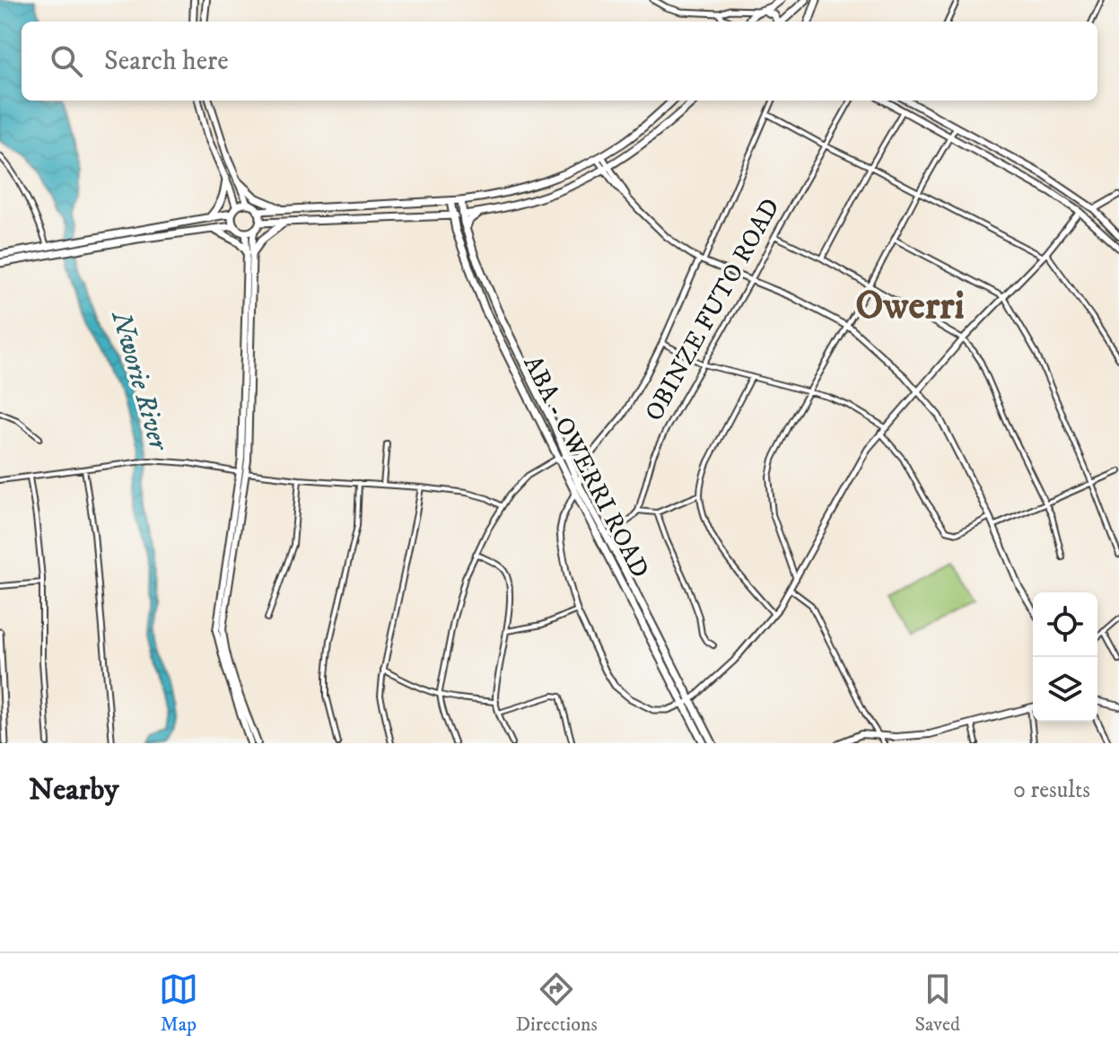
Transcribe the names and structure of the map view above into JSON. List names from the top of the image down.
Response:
{
  "streets": {
    "main road": ["ABA - OWERRI ROAD"],
    "street": ["OBINZE FUTO ROAD"]
  },
  "districts": ["Owerri"],
  "water": ["Nworie River"],
  "page": {
    "search": "Search here",
    "heading": ["Nearby", "0 results"],
    "nav": ["Map", "Directions", "Saved"]
  }
}
